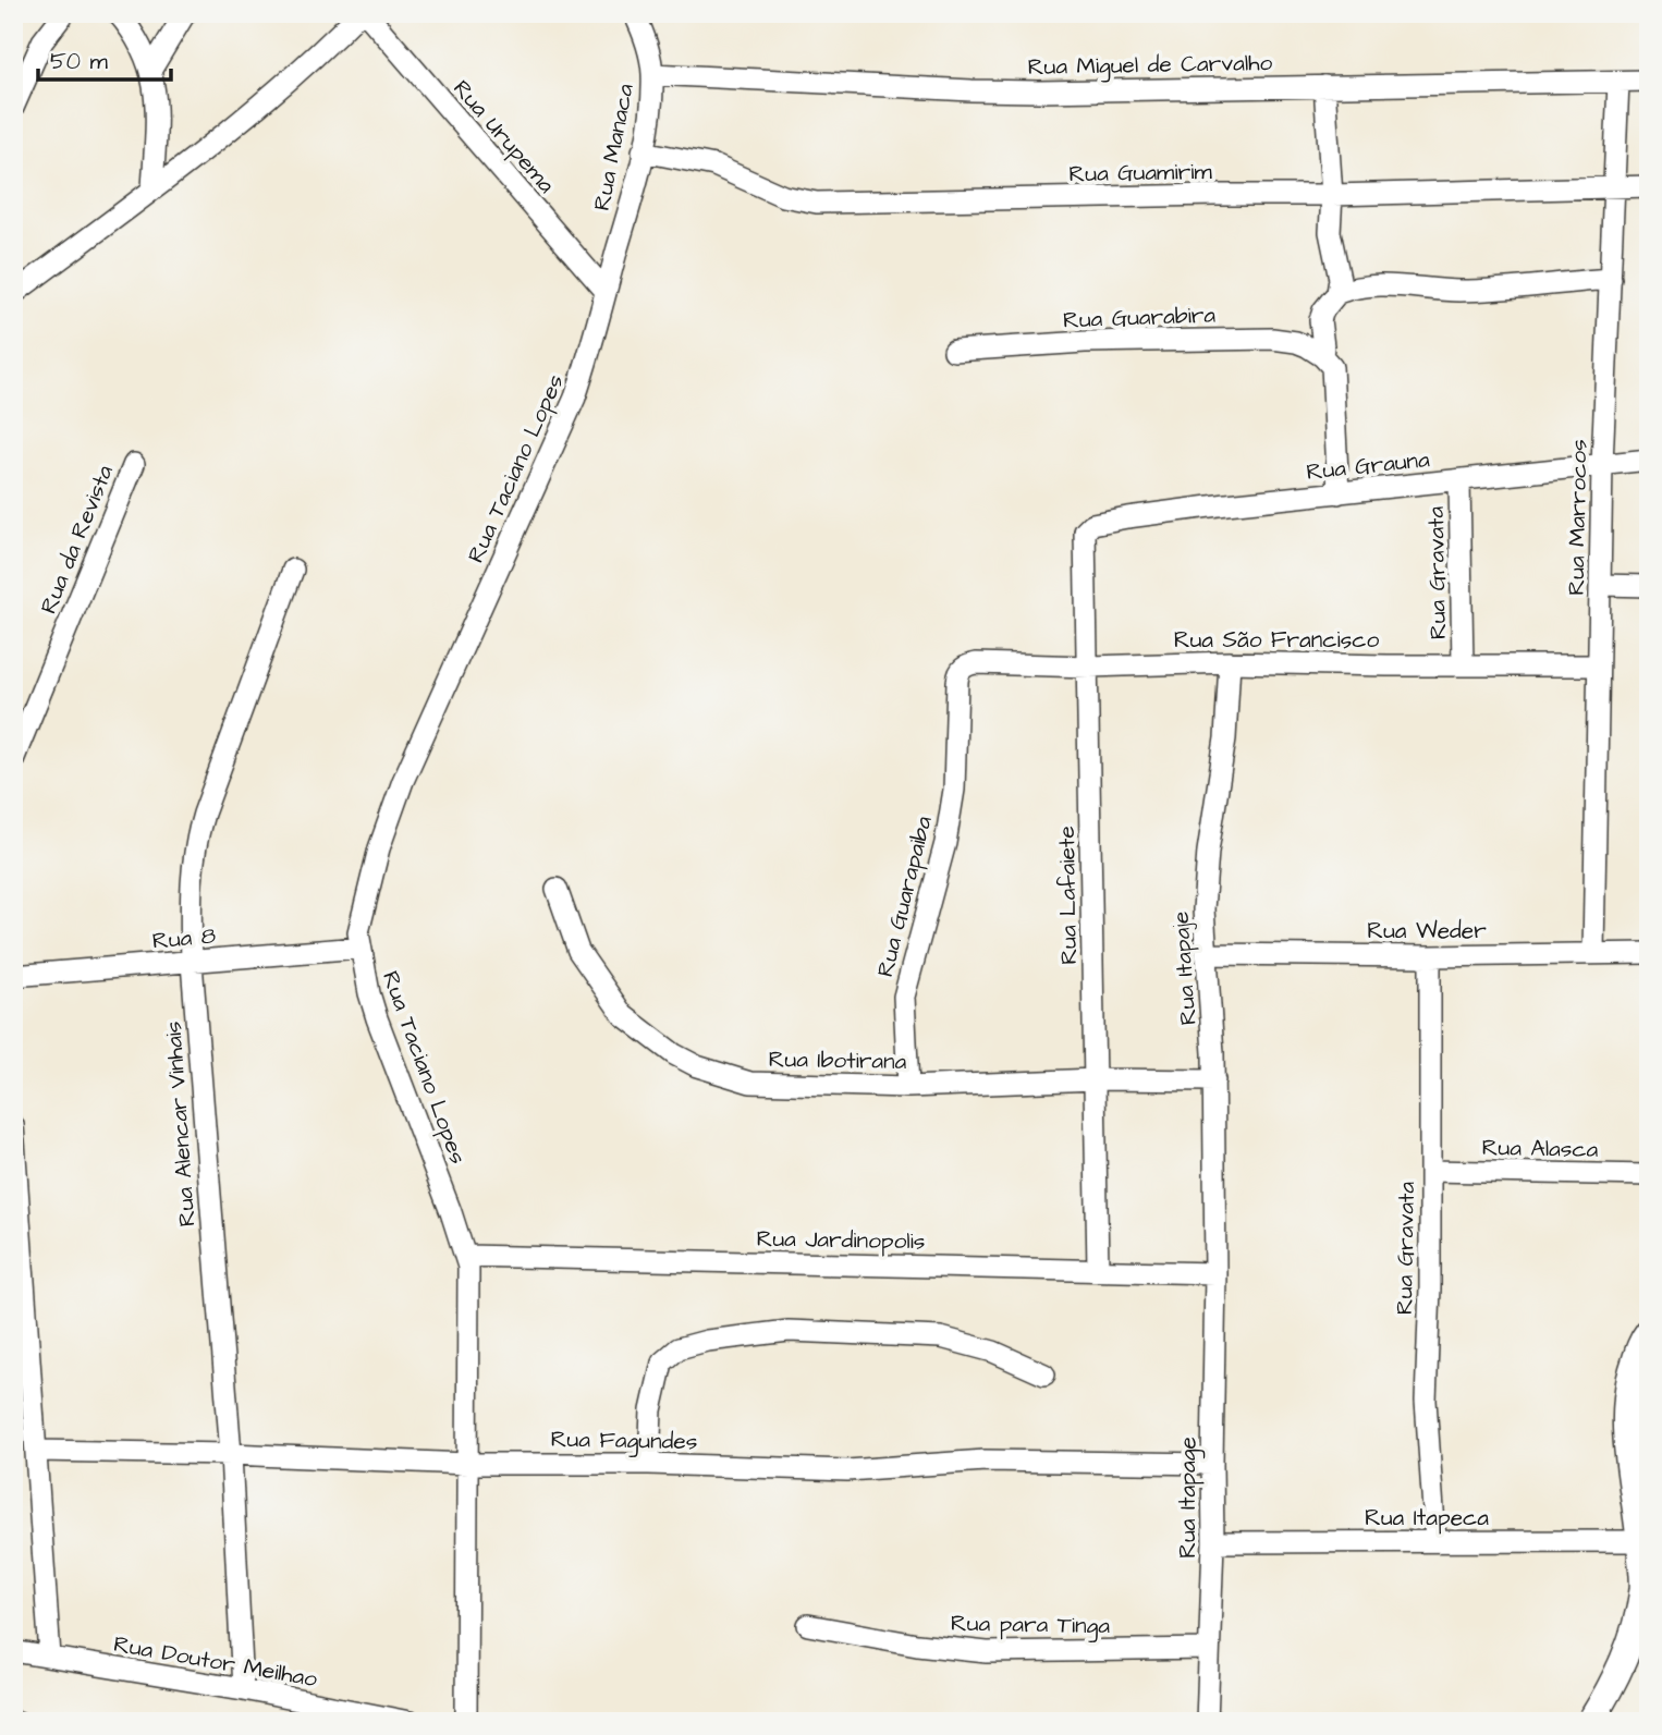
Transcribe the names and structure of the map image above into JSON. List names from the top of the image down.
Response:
{
  "streets": {
    "street": [
      "Rua Miguel de Carvalho",
      "Rua Urupema",
      "Rua Manaca",
      "Rua Guamirim",
      "Rua Guarabira",
      "Rua Grauna",
      "Rua Taciano Lopes",
      "Rua Marrocos",
      "Rua da Revista",
      "Rua Gravata",
      "Rua São Francisco",
      "Rua Lafaiete",
      "Rua Guarapaiba",
      "Rua Weder",
      "Rua 8",
      "Rua Itapaje",
      "Rua Ibotirana",
      "Rua Alencar Vinhais",
      "Rua Alasca",
      "Rua Jardinopolis",
      "Rua Fagundes",
      "Rua Itapage",
      "Rua Itapeca",
      "Rua para Tinga",
      "Rua Doutor Meilhao"
    ]
  },
  "crossings": [
    ["Rua Miguel de Carvalho", "Rua Manaca"],
    ["Rua Miguel de Carvalho", "Rua Marrocos"],
    ["Rua Urupema", "Rua Manaca"],
    ["Rua Urupema", "Rua Taciano Lopes"],
    ["Rua Manaca", "Rua Guamirim"],
    ["Rua Manaca", "Rua Taciano Lopes"],
    ["Rua Guamirim", "Rua Marrocos"],
    ["Rua Grauna", "Rua Marrocos"],
    ["Rua Grauna", "Rua Gravata"],
    ["Rua Grauna", "Rua Lafaiete"],
    ["Rua Taciano Lopes", "Rua 8"],
    ["Rua Taciano Lopes", "Rua Jardinopolis"],
    ["Rua Taciano Lopes", "Rua Fagundes"],
    ["Rua Marrocos", "Rua São Francisco"],
    ["Rua Marrocos", "Rua Weder"],
    ["Rua Gravata", "Rua São Francisco"],
    ["Rua Gravata", "Rua Weder"],
    ["Rua Gravata", "Rua Alasca"],
    ["Rua Gravata", "Rua Itapeca"],
    ["Rua São Francisco", "Rua Lafaiete"],
    ["Rua São Francisco", "Rua Guarapaiba"],
    ["Rua São Francisco", "Rua Itapaje"],
    ["Rua Lafaiete", "Rua Ibotirana"],
    ["Rua Lafaiete", "Rua Jardinopolis"],
    ["Rua Guarapaiba", "Rua Ibotirana"],
    ["Rua Weder", "Rua Itapaje"],
    ["Rua 8", "Rua Alencar Vinhais"],
    ["Rua Itapaje", "Rua Ibotirana"],
    ["Rua Itapaje", "Rua Jardinopolis"],
    ["Rua Itapaje", "Rua Itapage"],
    ["Rua Alencar Vinhais", "Rua Fagundes"],
    ["Rua Alencar Vinhais", "Rua Doutor Meilhao"],
    ["Rua Jardinopolis", "Rua Itapage"],
    ["Rua Fagundes", "Rua Itapage"],
    ["Rua Itapage", "Rua Itapeca"],
    ["Rua Itapage", "Rua para Tinga"]
  ],
  "scale_bar": "50 m"
}
